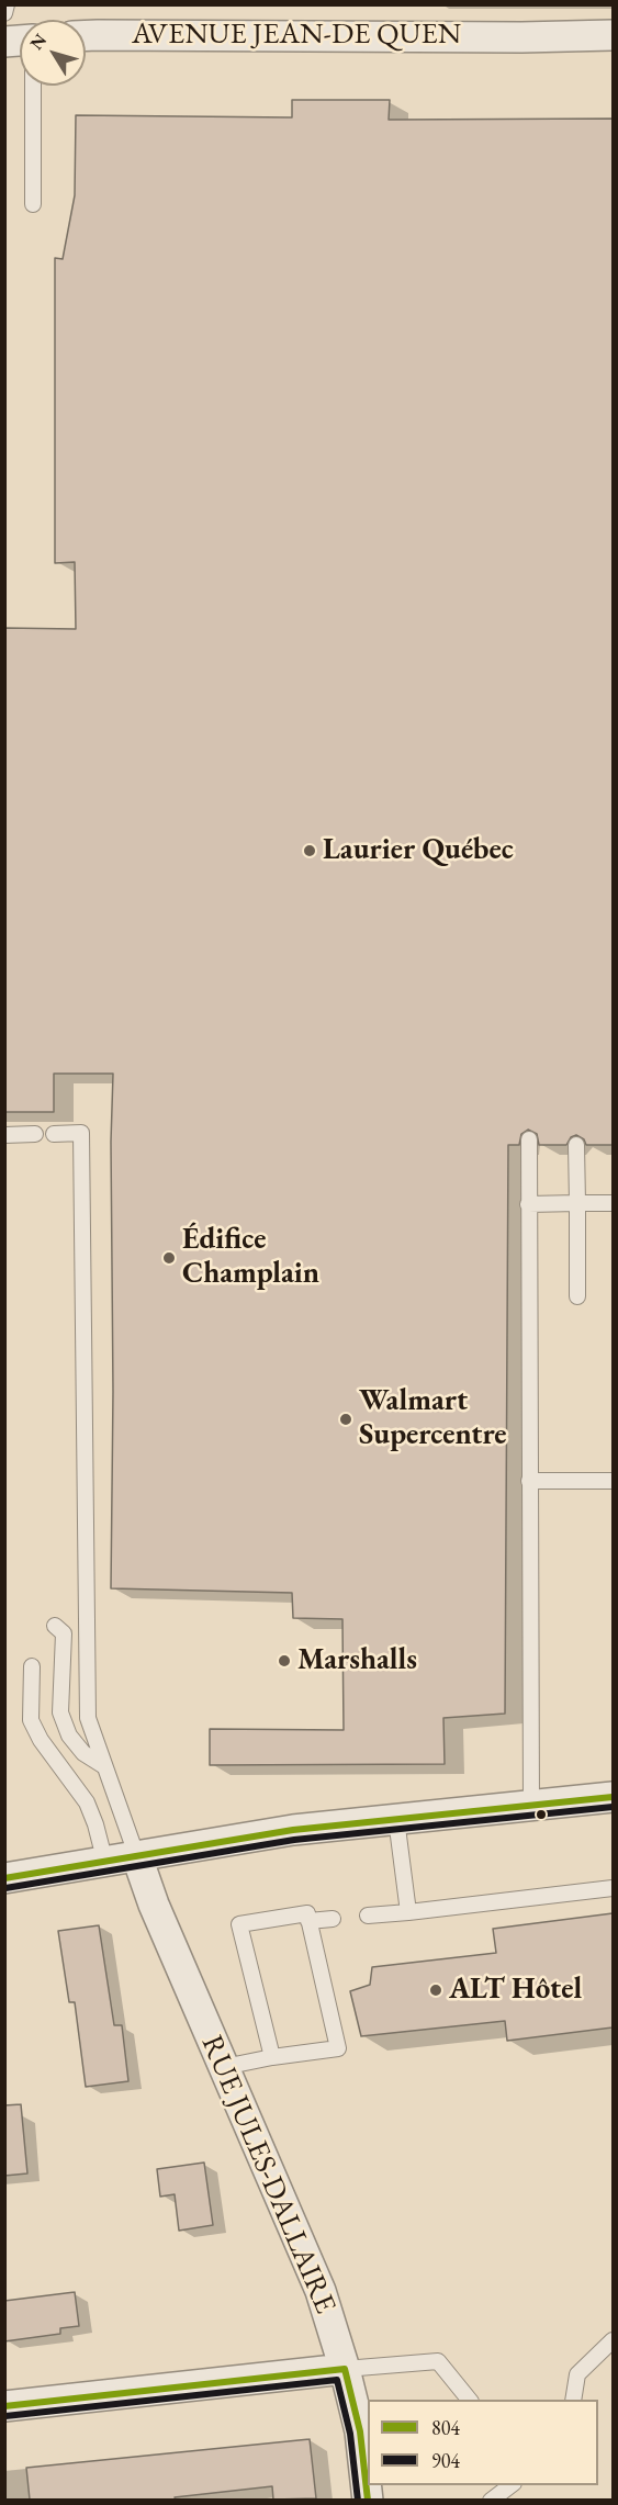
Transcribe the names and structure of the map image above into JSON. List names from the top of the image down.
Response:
{
  "streets": {
    "street": ["AVENUE JEAN-DE QUEN", "RUE JULES-DALLAIRE"]
  },
  "places": [
    "Laurier Québec",
    "Édifice Champlain",
    "Walmart Supercentre",
    "Marshalls",
    "ALT Hôtel"
  ],
  "lines": ["transit line 804", "transit line 904"],
  "legend": ["804", "904"],
  "north": "top left"
}
